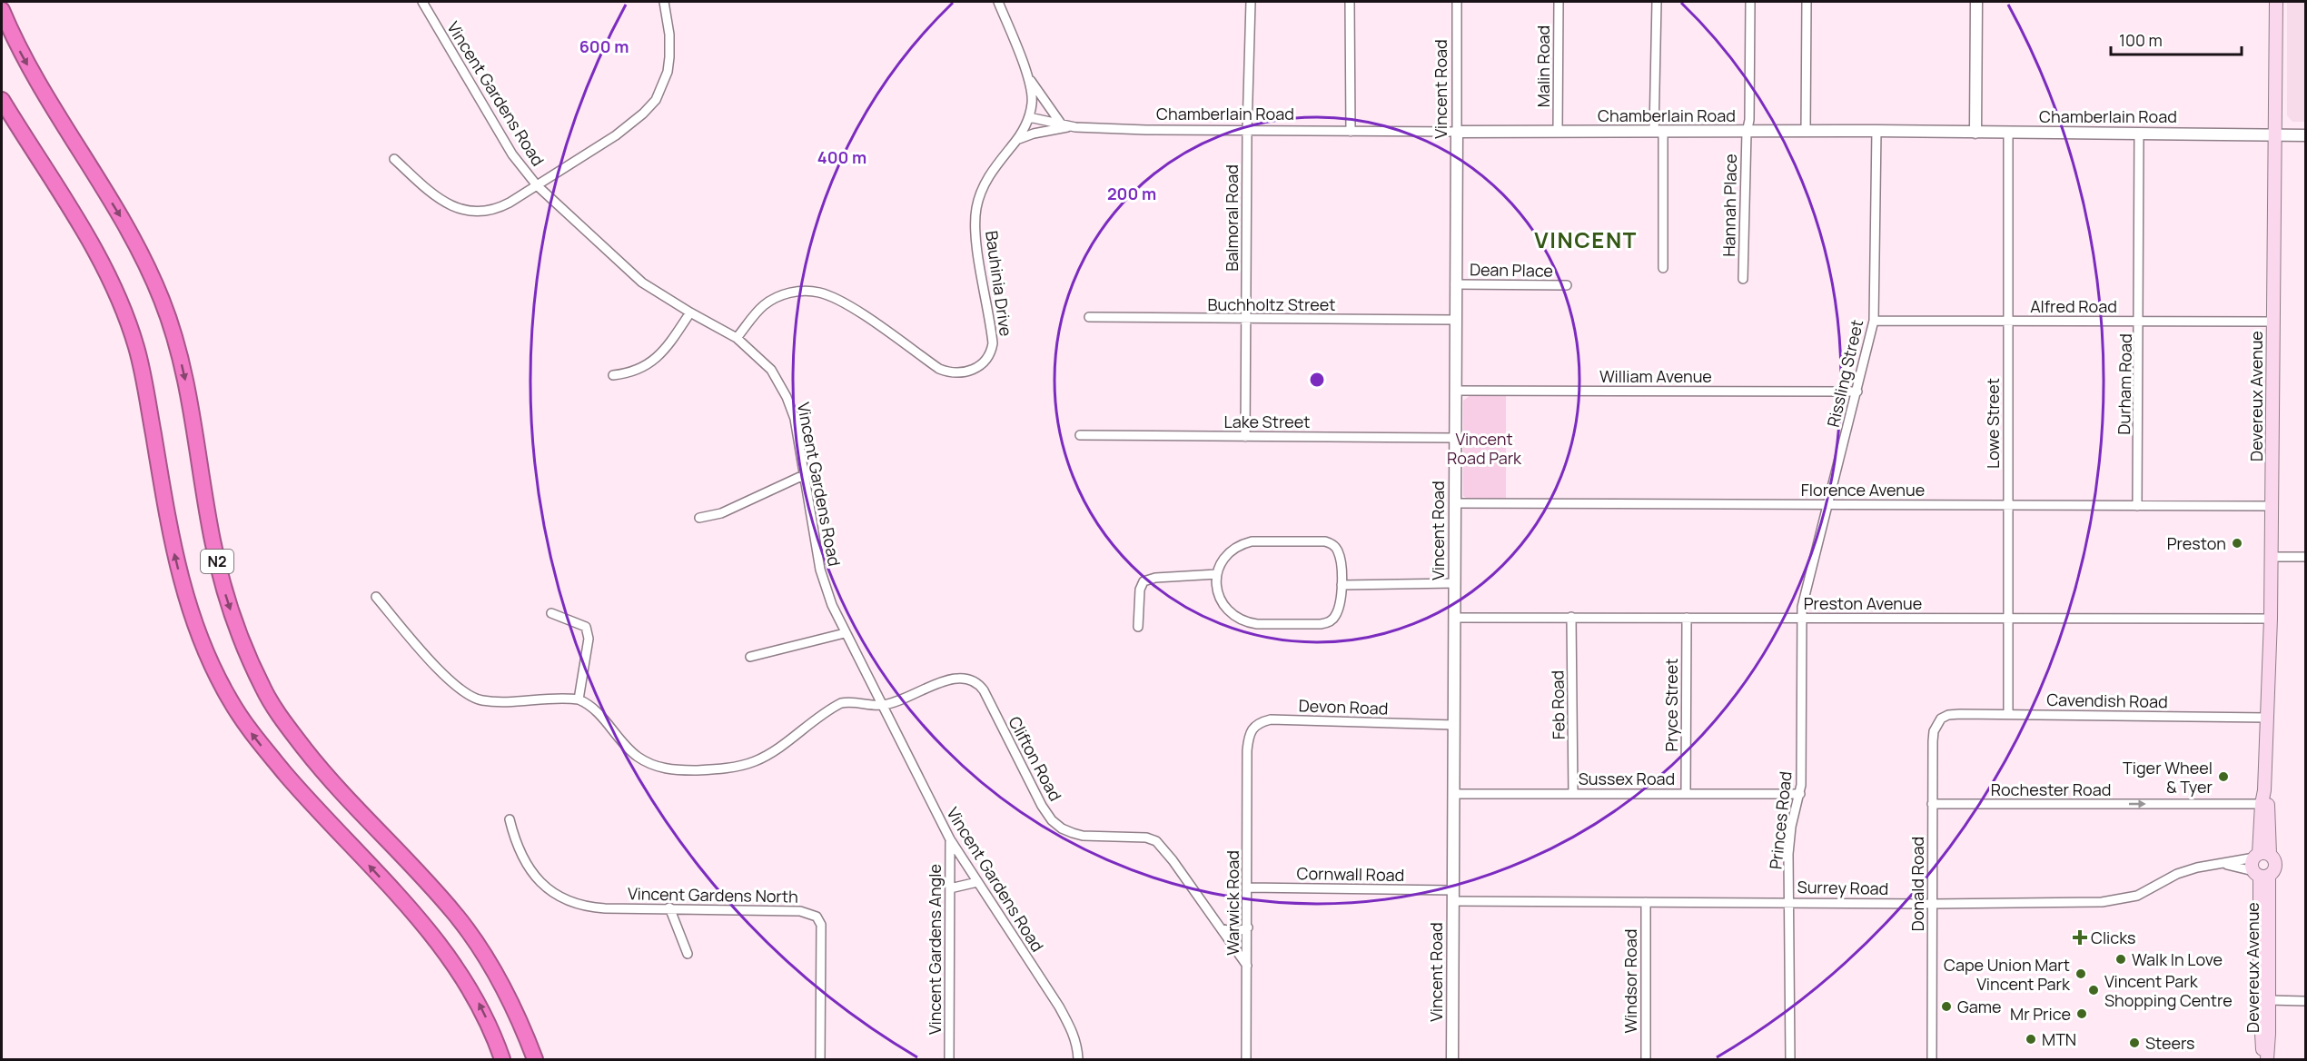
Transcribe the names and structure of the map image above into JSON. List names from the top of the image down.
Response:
{
  "streets": {
    "highway": ["N2"],
    "main road": ["Devereux Avenue"],
    "street": [
      "Malin Road",
      "Vincent Road",
      "Vincent Gardens Road",
      "Chamberlain Road",
      "Hannah Place",
      "Balmoral Road",
      "Dean Place",
      "Bauhinia Drive",
      "Buchholtz Street",
      "Alfred Road",
      "Rissling Street",
      "William Avenue",
      "Durham Road",
      "Lake Street",
      "Lowe Street",
      "Florence Avenue",
      "Preston Avenue",
      "Cavendish Road",
      "Feb Road",
      "Pryce Street",
      "Devon Road",
      "Clifton Road",
      "Sussex Road",
      "Rochester Road",
      "Princes Road",
      "Cornwall Road",
      "Donald Road",
      "Surrey Road",
      "Vincent Gardens North",
      "Warwick Road",
      "Vincent Gardens Angle",
      "Windsor Road"
    ]
  },
  "crossings": [
    ["Malin Road", "Chamberlain Road"],
    ["Vincent Road", "Chamberlain Road"],
    ["Vincent Road", "Dean Place"],
    ["Vincent Road", "Buchholtz Street"],
    ["Vincent Road", "William Avenue"],
    ["Vincent Road", "Lake Street"],
    ["Vincent Road", "Florence Avenue"],
    ["Vincent Road", "Preston Avenue"],
    ["Vincent Road", "Devon Road"],
    ["Vincent Road", "Sussex Road"],
    ["Vincent Road", "Cornwall Road"],
    ["Vincent Road", "Surrey Road"],
    ["Vincent Gardens Road", "Bauhinia Drive"],
    ["Vincent Gardens Road", "Clifton Road"],
    ["Vincent Gardens Road", "Vincent Gardens Angle"],
    ["Chamberlain Road", "Hannah Place"],
    ["Chamberlain Road", "Balmoral Road"],
    ["Chamberlain Road", "Bauhinia Drive"],
    ["Chamberlain Road", "Rissling Street"],
    ["Chamberlain Road", "Durham Road"],
    ["Chamberlain Road", "Devereux Avenue"],
    ["Chamberlain Road", "Lowe Street"],
    ["Balmoral Road", "Buchholtz Street"],
    ["Balmoral Road", "Lake Street"],
    ["Alfred Road", "Rissling Street"],
    ["Alfred Road", "Durham Road"],
    ["Alfred Road", "Devereux Avenue"],
    ["Alfred Road", "Lowe Street"],
    ["Rissling Street", "William Avenue"],
    ["Rissling Street", "Florence Avenue"],
    ["Rissling Street", "Preston Avenue"],
    ["Rissling Street", "Princes Road"],
    ["Durham Road", "Florence Avenue"],
    ["Devereux Avenue", "Florence Avenue"],
    ["Devereux Avenue", "Preston Avenue"],
    ["Devereux Avenue", "Cavendish Road"],
    ["Devereux Avenue", "Rochester Road"],
    ["Devereux Avenue", "Surrey Road"],
    ["Lowe Street", "Florence Avenue"],
    ["Lowe Street", "Preston Avenue"],
    ["Lowe Street", "Cavendish Road"],
    ["Preston Avenue", "Feb Road"],
    ["Preston Avenue", "Pryce Street"],
    ["Preston Avenue", "Princes Road"],
    ["Cavendish Road", "Donald Road"],
    ["Feb Road", "Sussex Road"],
    ["Pryce Street", "Sussex Road"],
    ["Devon Road", "Warwick Road"],
    ["Clifton Road", "Warwick Road"],
    ["Sussex Road", "Princes Road"],
    ["Rochester Road", "Donald Road"],
    ["Princes Road", "Surrey Road"],
    ["Cornwall Road", "Surrey Road"],
    ["Cornwall Road", "Warwick Road"],
    ["Donald Road", "Surrey Road"],
    ["Surrey Road", "Windsor Road"]
  ],
  "one_way": ["Rochester Road"],
  "districts": ["VINCENT"],
  "parks": ["Vincent Road Park"],
  "places": {
    "other": [
      "Preston",
      "Tiger Wheel & Tyer",
      "Walk In Love",
      "Cape Union Mart Vincent Park",
      "Vincent Park Shopping Centre",
      "Game",
      "Mr Price",
      "MTN",
      "Steers"
    ],
    "health": ["Clicks"]
  },
  "scale_bar": "100 m",
  "rings": ["600 m", "400 m", "200 m"]
}
